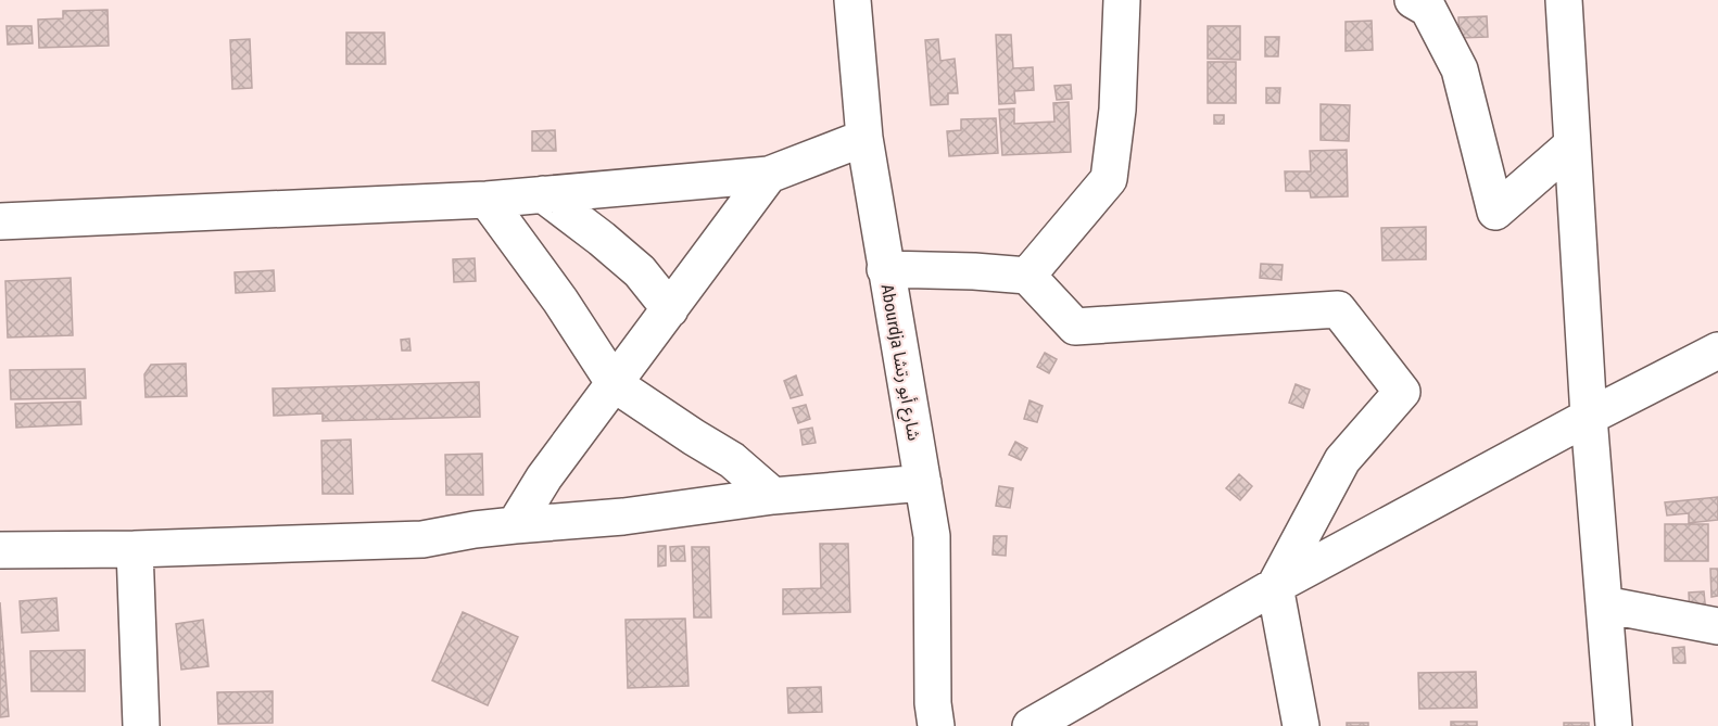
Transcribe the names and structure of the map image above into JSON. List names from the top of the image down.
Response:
{
  "streets": {
    "street": ["Abourdja شارع أبو رتشا"]
  }
}
